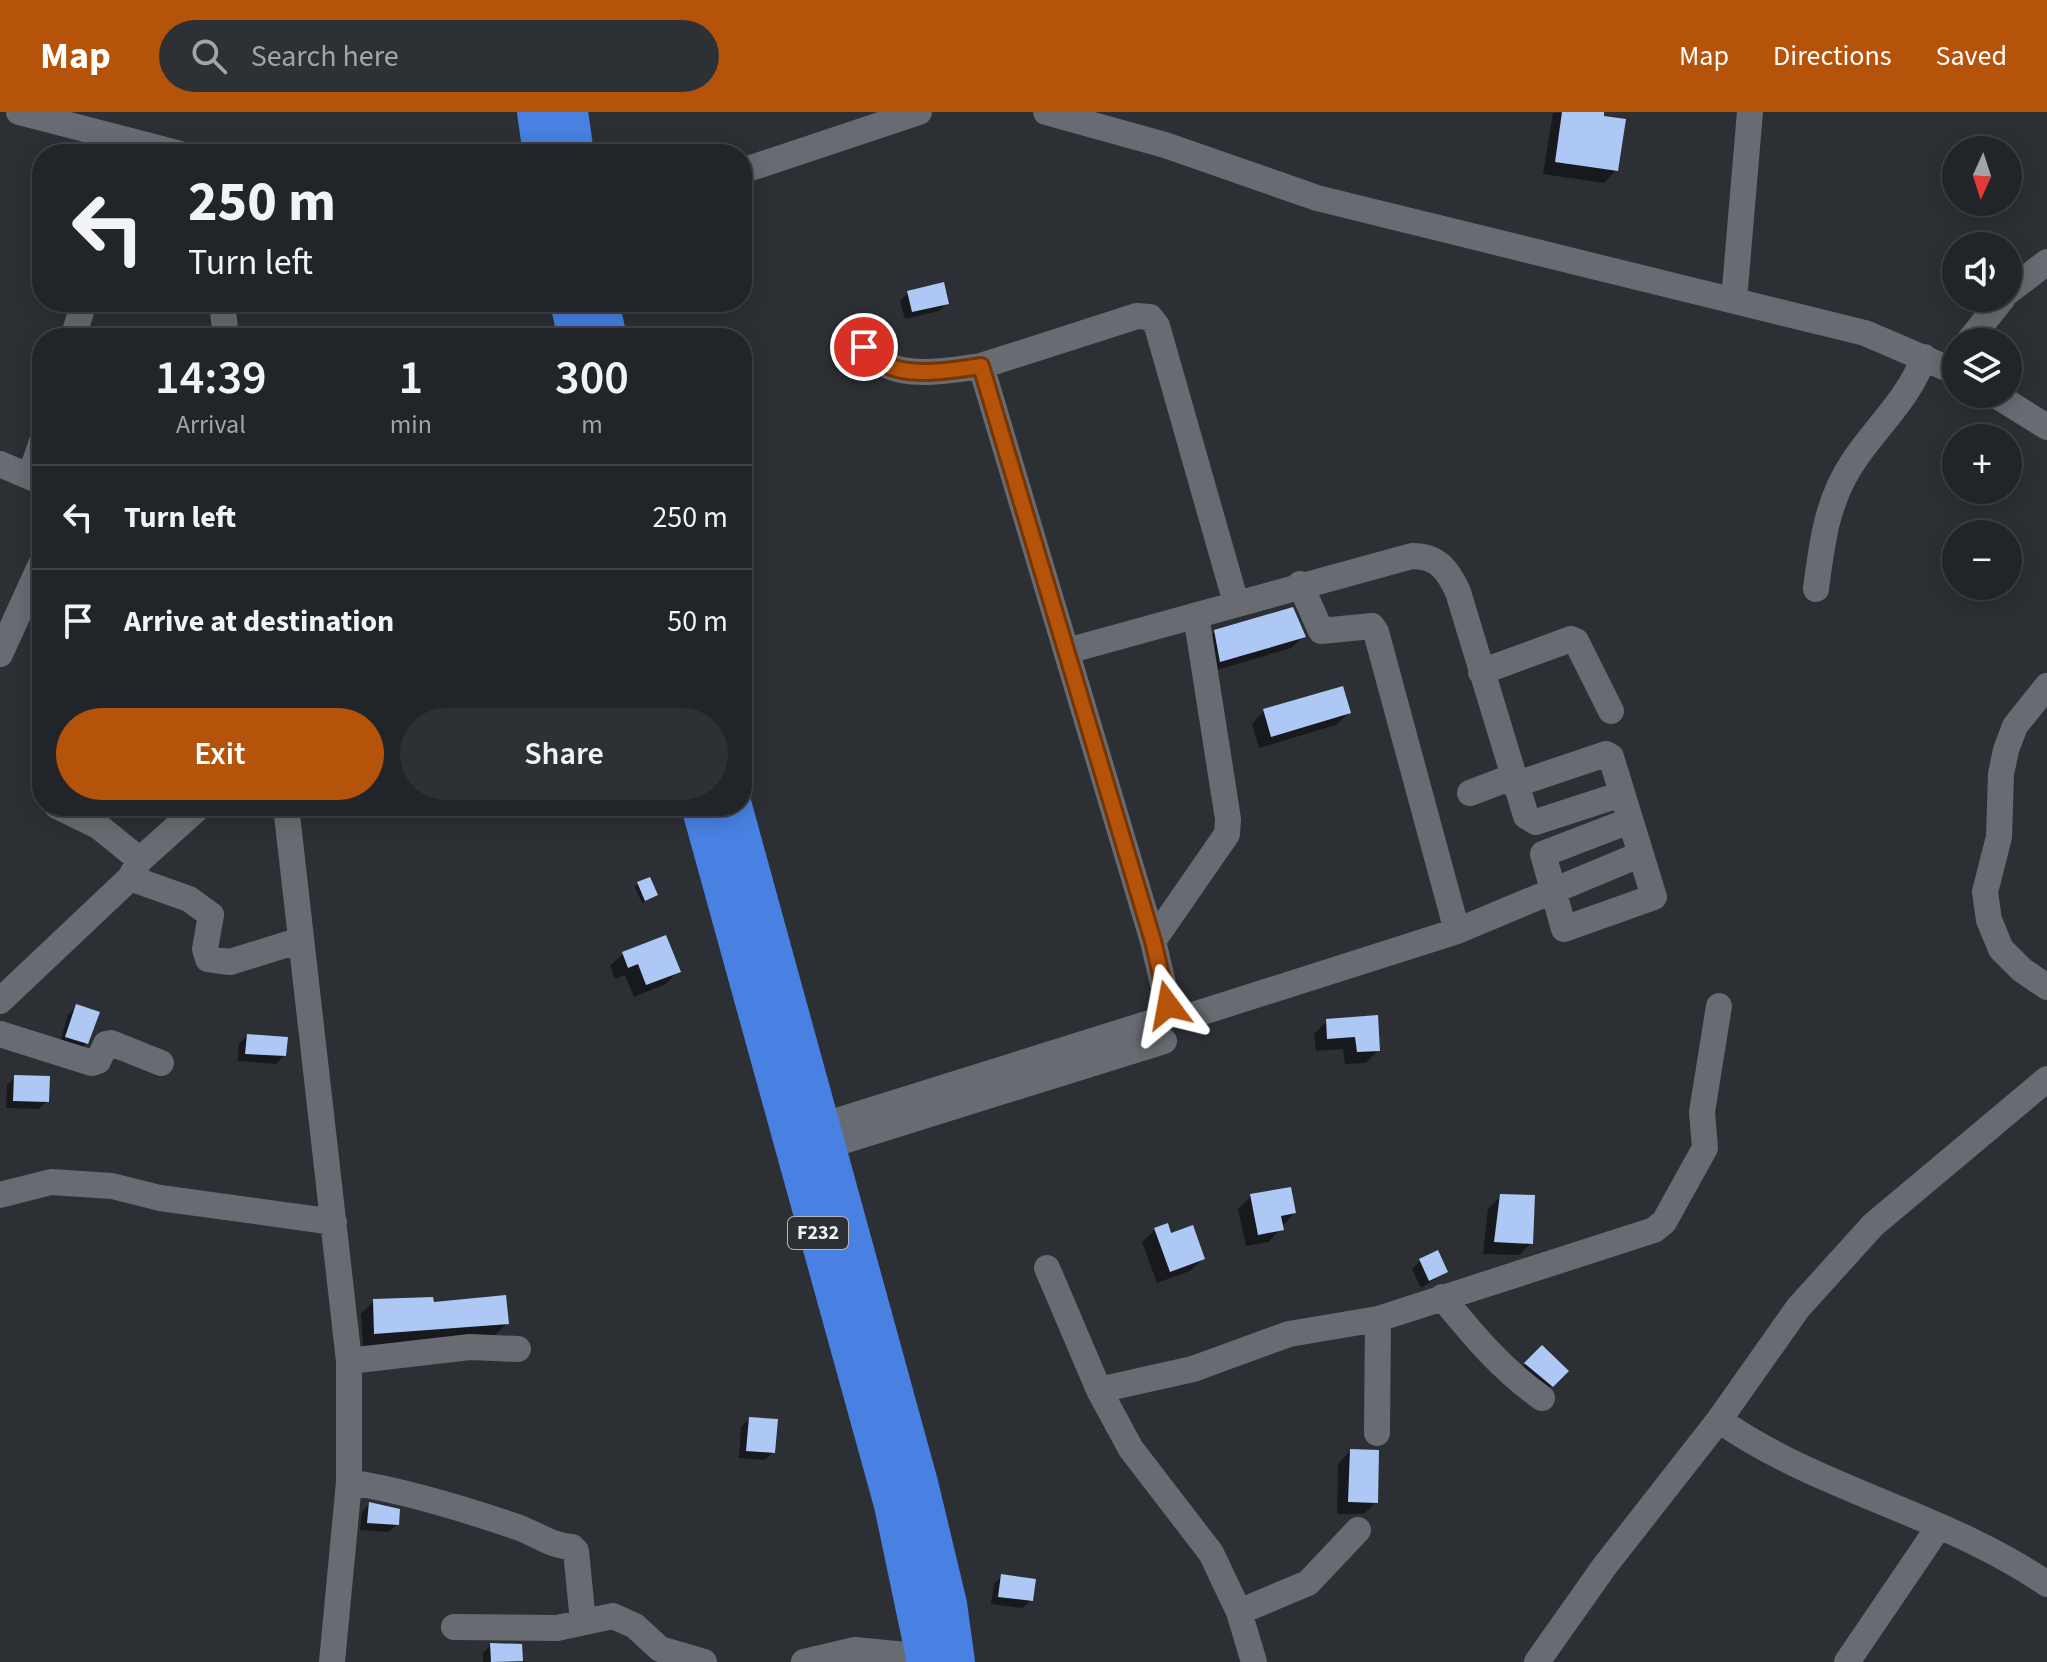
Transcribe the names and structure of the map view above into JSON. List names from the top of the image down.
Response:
{
  "streets": {
    "highway": ["F232"]
  },
  "north": "bottom",
  "page": {
    "header": "Map",
    "search": "Search here",
    "nav": ["Map", "Directions", "Saved"],
    "map_buttons": ["+", "−"],
    "turn": ["250 m", "Turn left"],
    "eta": [
      "14:39",
      "Arrival",
      "1",
      "min",
      "300",
      "m"
    ],
    "list": [
      {
        "name": "Turn left",
        "value": "250 m"
      },
      {
        "name": "Arrive at destination",
        "value": "50 m"
      }
    ],
    "buttons": ["Exit", "Share"]
  }
}
